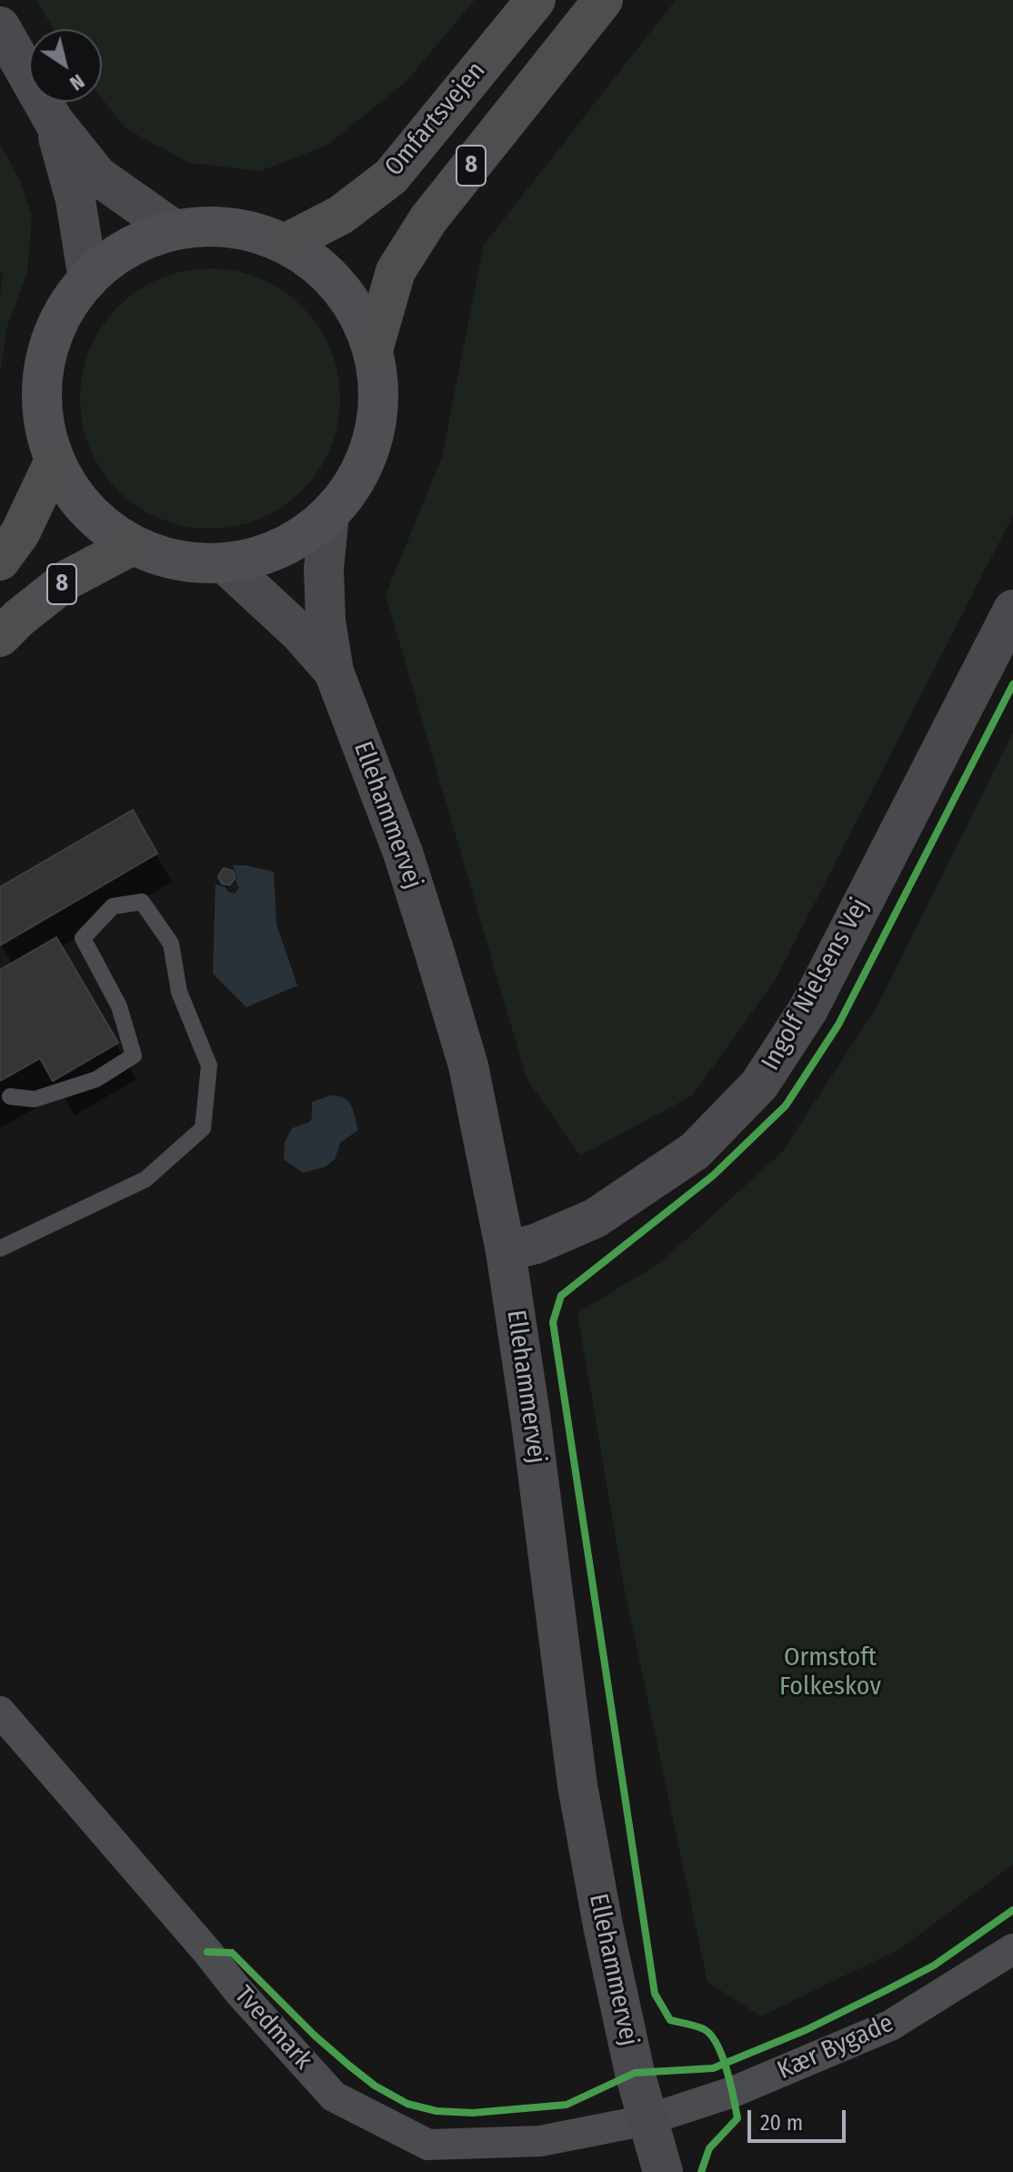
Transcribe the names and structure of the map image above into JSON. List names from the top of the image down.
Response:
{
  "streets": {
    "highway": ["Omfartsvejen", "8"],
    "street": [
      "Ellehammervej",
      "Ingolf Nielsens Vej",
      "Tvedmark",
      "Kær Bygade"
    ]
  },
  "crossings": [
    ["Omfartsvejen", "8"],
    ["8", "Ellehammervej"],
    ["Ellehammervej", "Ingolf Nielsens Vej"],
    ["Ellehammervej", "Tvedmark"],
    ["Ellehammervej", "Kær Bygade"],
    ["Tvedmark", "Kær Bygade"]
  ],
  "parks": ["Ormstoft Folkeskov"],
  "scale_bar": "20 m",
  "north": "bottom right"
}
